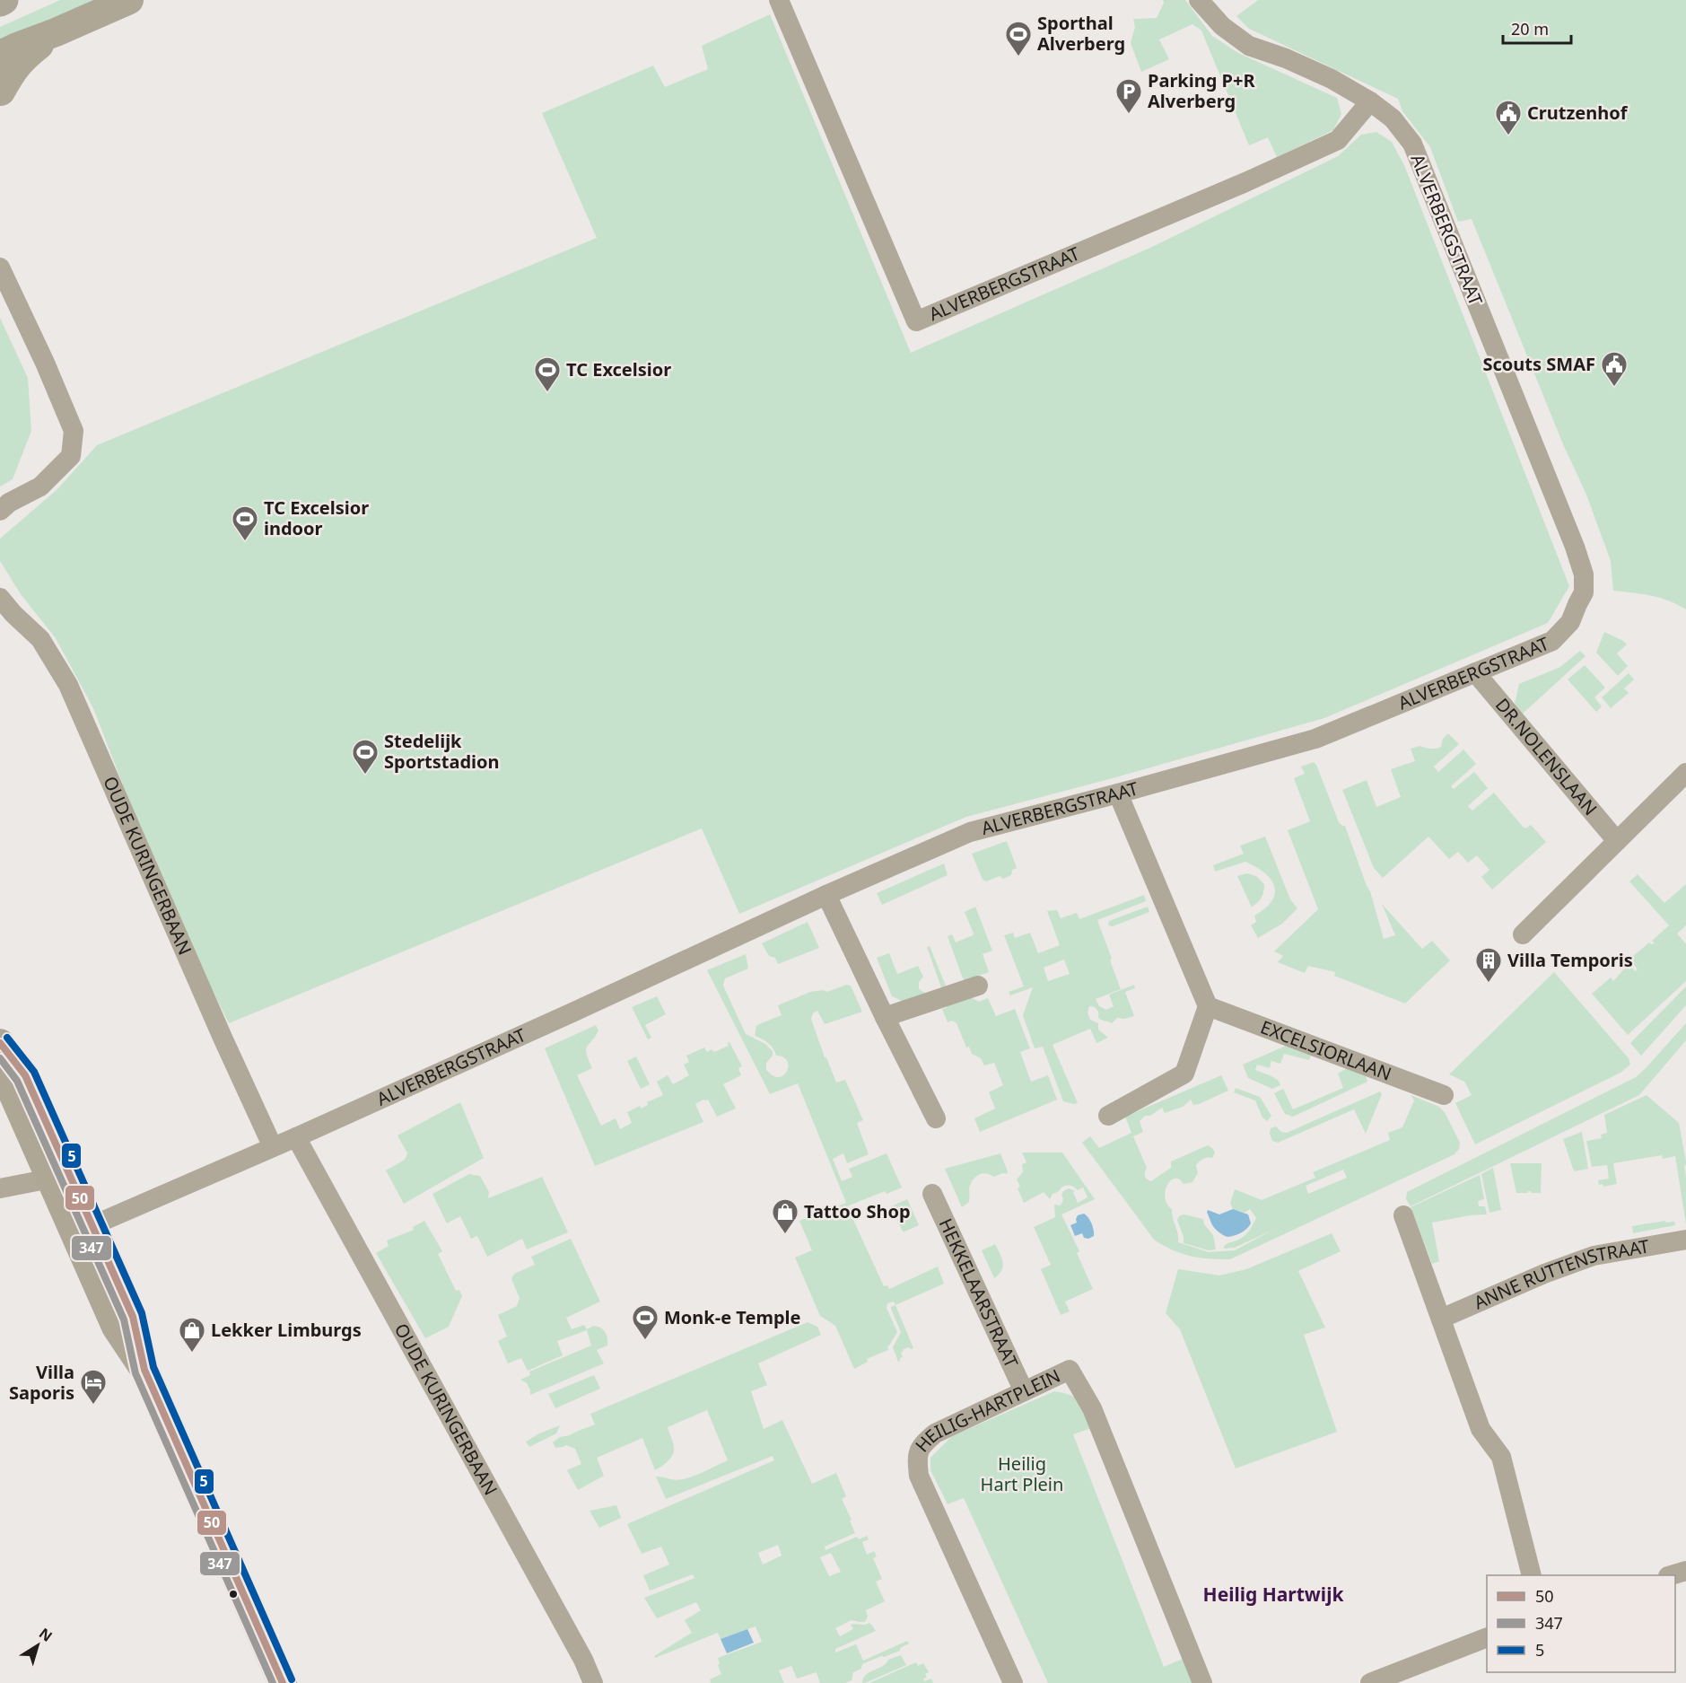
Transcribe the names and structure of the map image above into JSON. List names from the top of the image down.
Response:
{
  "streets": {
    "street": [
      "ALVERBERGSTRAAT",
      "DR.NOLENSLAAN",
      "OUDE KURINGERBAAN",
      "EXCELSIORLAAN",
      "ANNE RUTTENSTRAAT",
      "HEKKELAARSTRAAT",
      "HEILIG-HARTPLEIN"
    ]
  },
  "crossings": [
    ["ALVERBERGSTRAAT", "DR.NOLENSLAAN"],
    ["ALVERBERGSTRAAT", "OUDE KURINGERBAAN"],
    ["HEKKELAARSTRAAT", "HEILIG-HARTPLEIN"]
  ],
  "districts": ["Heilig Hartwijk"],
  "parks": ["Heilig Hart Plein"],
  "places": {
    "sports": [
      "Sporthal Alverberg",
      "TC Excelsior",
      "TC Excelsior indoor",
      "Stedelijk Sportstadion",
      "Monk-e Temple"
    ],
    "parking": ["Parking P+R Alverberg"],
    "public building": ["Crutzenhof", "Scouts SMAF"],
    "building": ["Villa Temporis"],
    "shop": ["Tattoo Shop", "Lekker Limburgs"],
    "hotel": ["Villa Saporis"]
  },
  "lines": ["transit line 5", "transit line 50", "transit line 347"],
  "legend": ["50", "347", "5"],
  "scale_bar": "20 m",
  "north": "top right"
}
